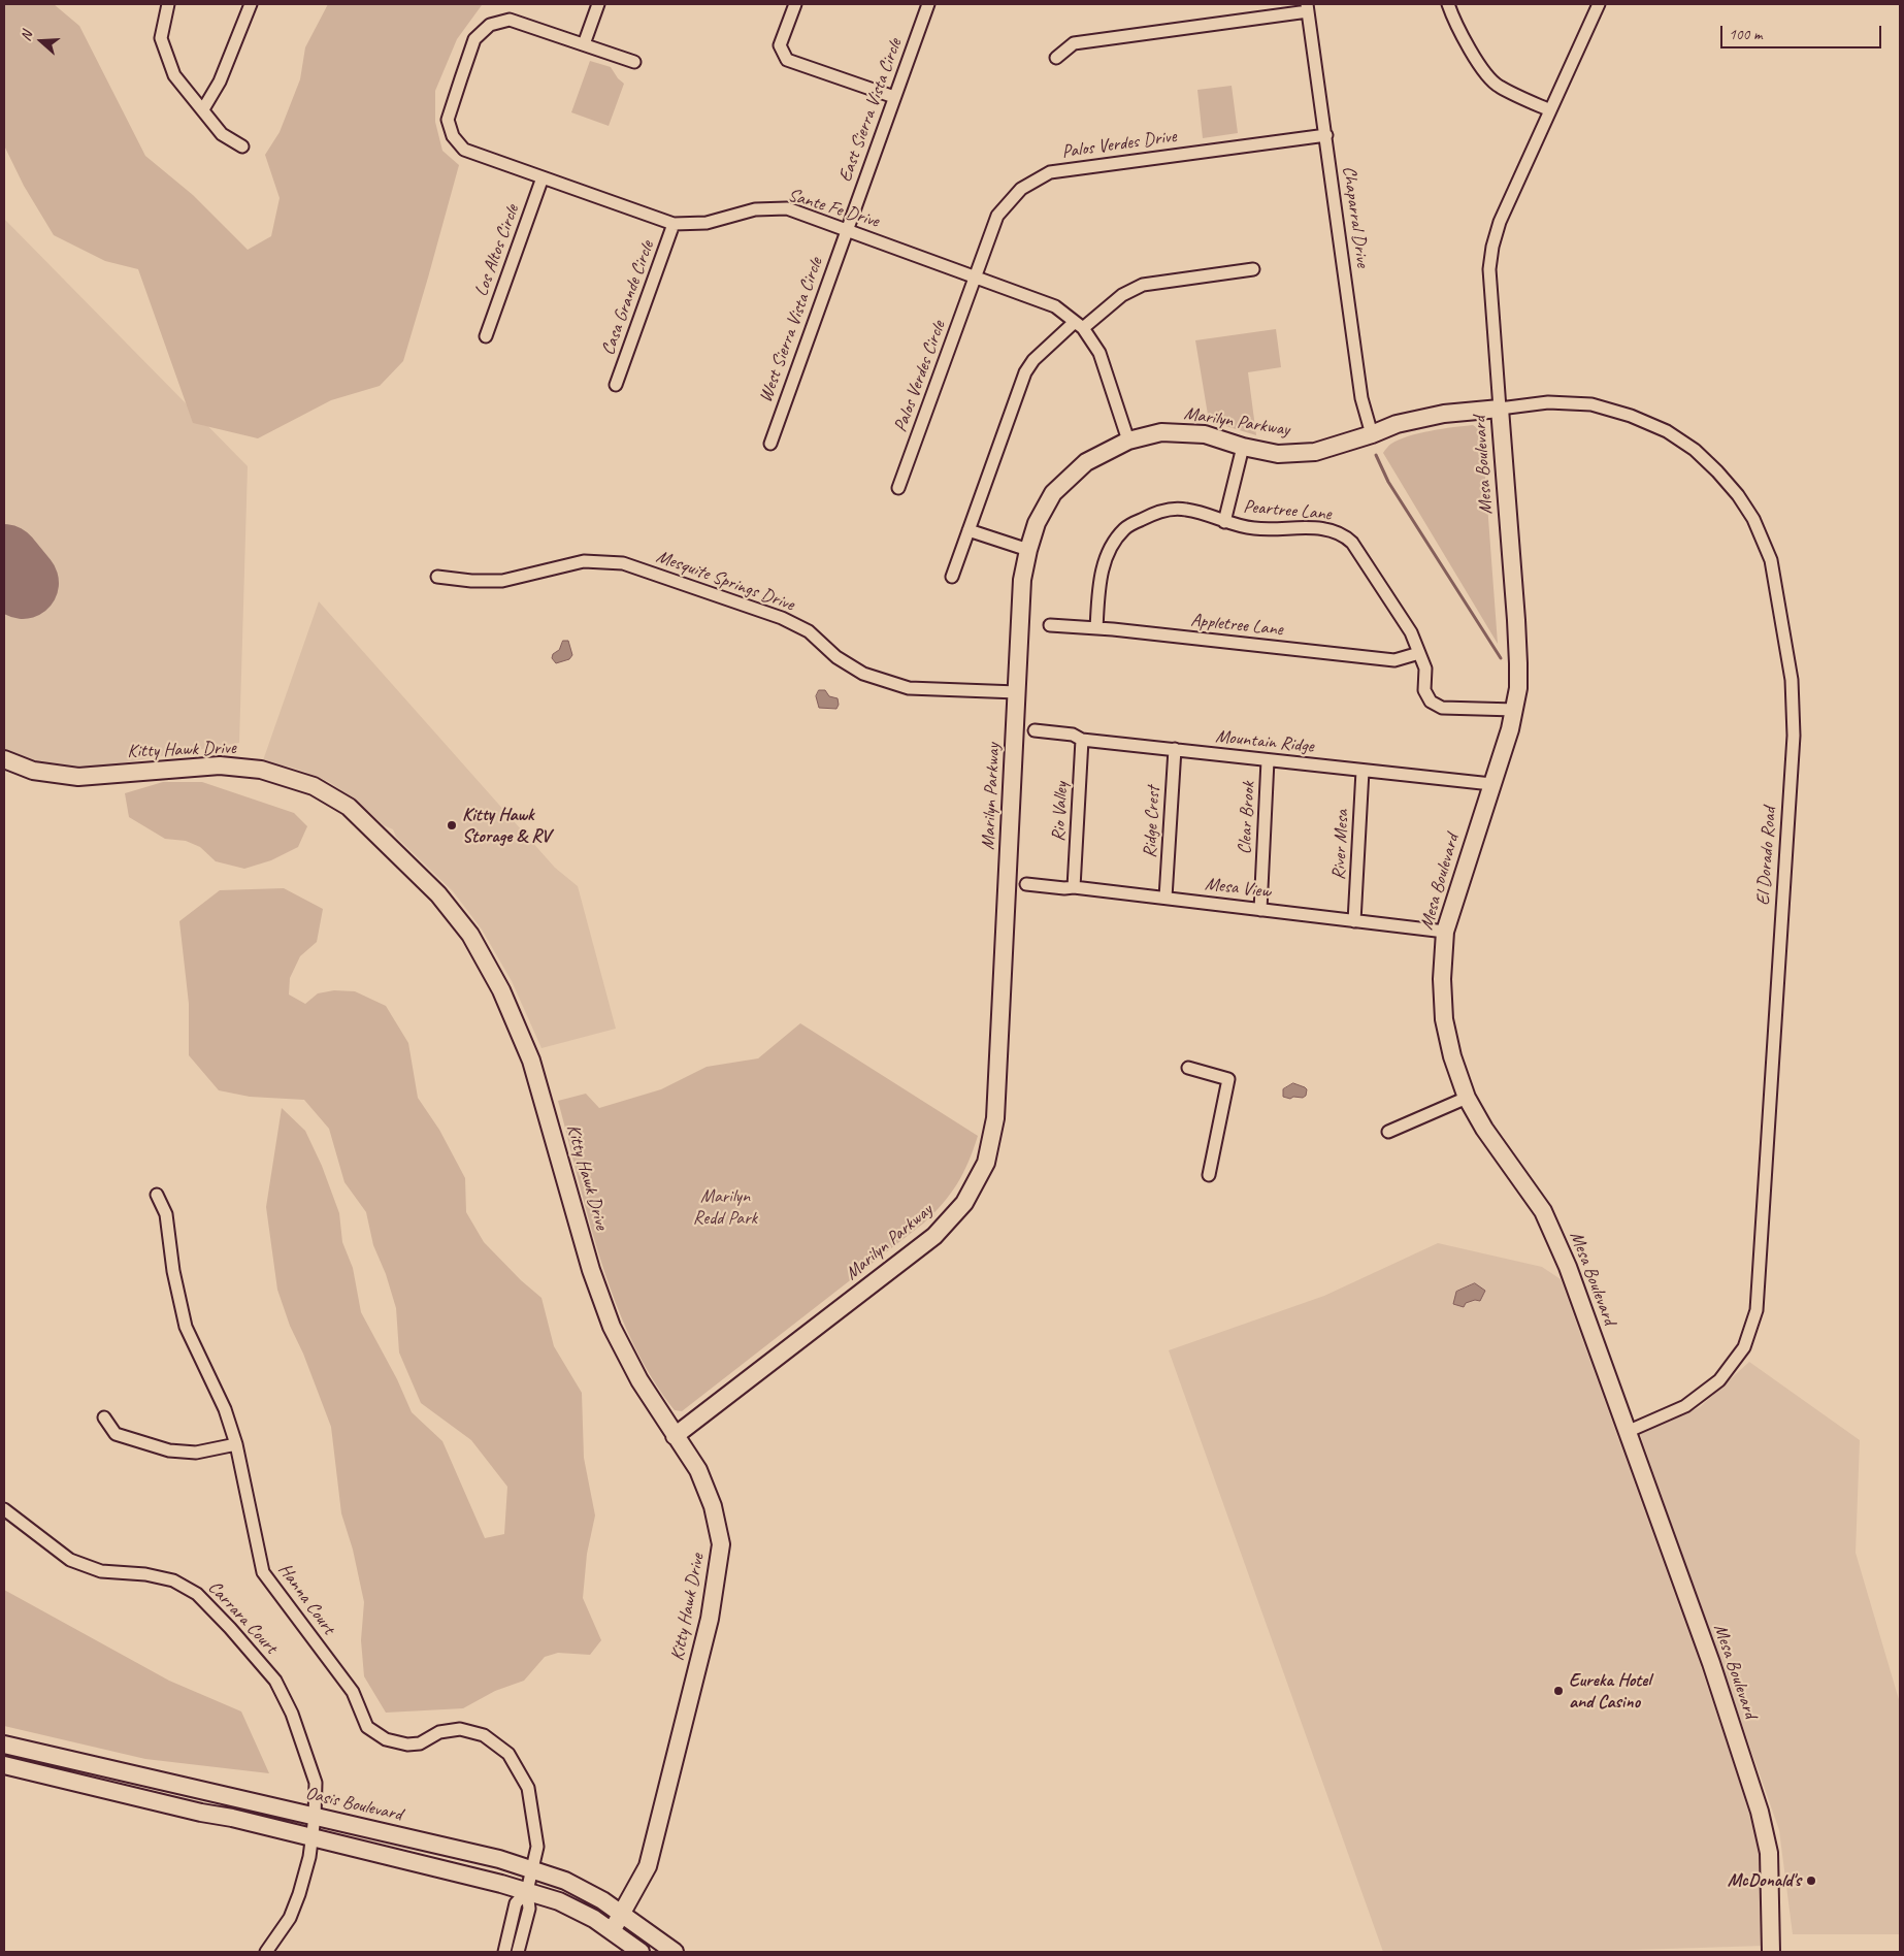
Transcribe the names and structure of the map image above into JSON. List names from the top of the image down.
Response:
{
  "streets": {
    "street": [
      "East Sierra Vista Circle",
      "Palos Verdes Drive",
      "Sante Fe Drive",
      "Chaparral Drive",
      "Los Altos Circle",
      "Casa Grande Circle",
      "West Sierra Vista Circle",
      "Palos Verdes Circle",
      "Marilyn Parkway",
      "Mesa Boulevard",
      "Peartree Lane",
      "Mesquite Springs Drive",
      "Appletree Lane",
      "Mountain Ridge",
      "Kitty Hawk Drive",
      "Rio Valley",
      "Clear Brook",
      "Ridge Crest",
      "River Mesa",
      "El Dorado Road",
      "Mesa View",
      "Hanna Court",
      "Carrara Court",
      "Oasis Boulevard"
    ]
  },
  "crossings": [
    ["East Sierra Vista Circle", "Sante Fe Drive"],
    ["East Sierra Vista Circle", "West Sierra Vista Circle"],
    ["Palos Verdes Drive", "Sante Fe Drive"],
    ["Palos Verdes Drive", "Chaparral Drive"],
    ["Palos Verdes Drive", "Palos Verdes Circle"],
    ["Sante Fe Drive", "Los Altos Circle"],
    ["Sante Fe Drive", "Casa Grande Circle"],
    ["Sante Fe Drive", "West Sierra Vista Circle"],
    ["Sante Fe Drive", "Palos Verdes Circle"],
    ["Sante Fe Drive", "Marilyn Parkway"],
    ["Chaparral Drive", "Marilyn Parkway"],
    ["Marilyn Parkway", "Mesa Boulevard"],
    ["Marilyn Parkway", "Mesquite Springs Drive"],
    ["Marilyn Parkway", "Kitty Hawk Drive"],
    ["Marilyn Parkway", "El Dorado Road"],
    ["Mesa Boulevard", "Peartree Lane"],
    ["Mesa Boulevard", "Mountain Ridge"],
    ["Mesa Boulevard", "El Dorado Road"],
    ["Mesa Boulevard", "Mesa View"],
    ["Peartree Lane", "Appletree Lane"],
    ["Mountain Ridge", "Rio Valley"],
    ["Mountain Ridge", "Clear Brook"],
    ["Mountain Ridge", "Ridge Crest"],
    ["Mountain Ridge", "River Mesa"],
    ["Kitty Hawk Drive", "Oasis Boulevard"],
    ["Rio Valley", "Mesa View"],
    ["Clear Brook", "Mesa View"],
    ["Ridge Crest", "Mesa View"],
    ["River Mesa", "Mesa View"],
    ["Hanna Court", "Oasis Boulevard"],
    ["Carrara Court", "Oasis Boulevard"]
  ],
  "parks": ["Marilyn Redd Park"],
  "places": ["Kitty Hawk Storage & RV", "Eureka Hotel and Casino", "McDonald's"],
  "scale_bar": "100 m",
  "north": "left"
}
